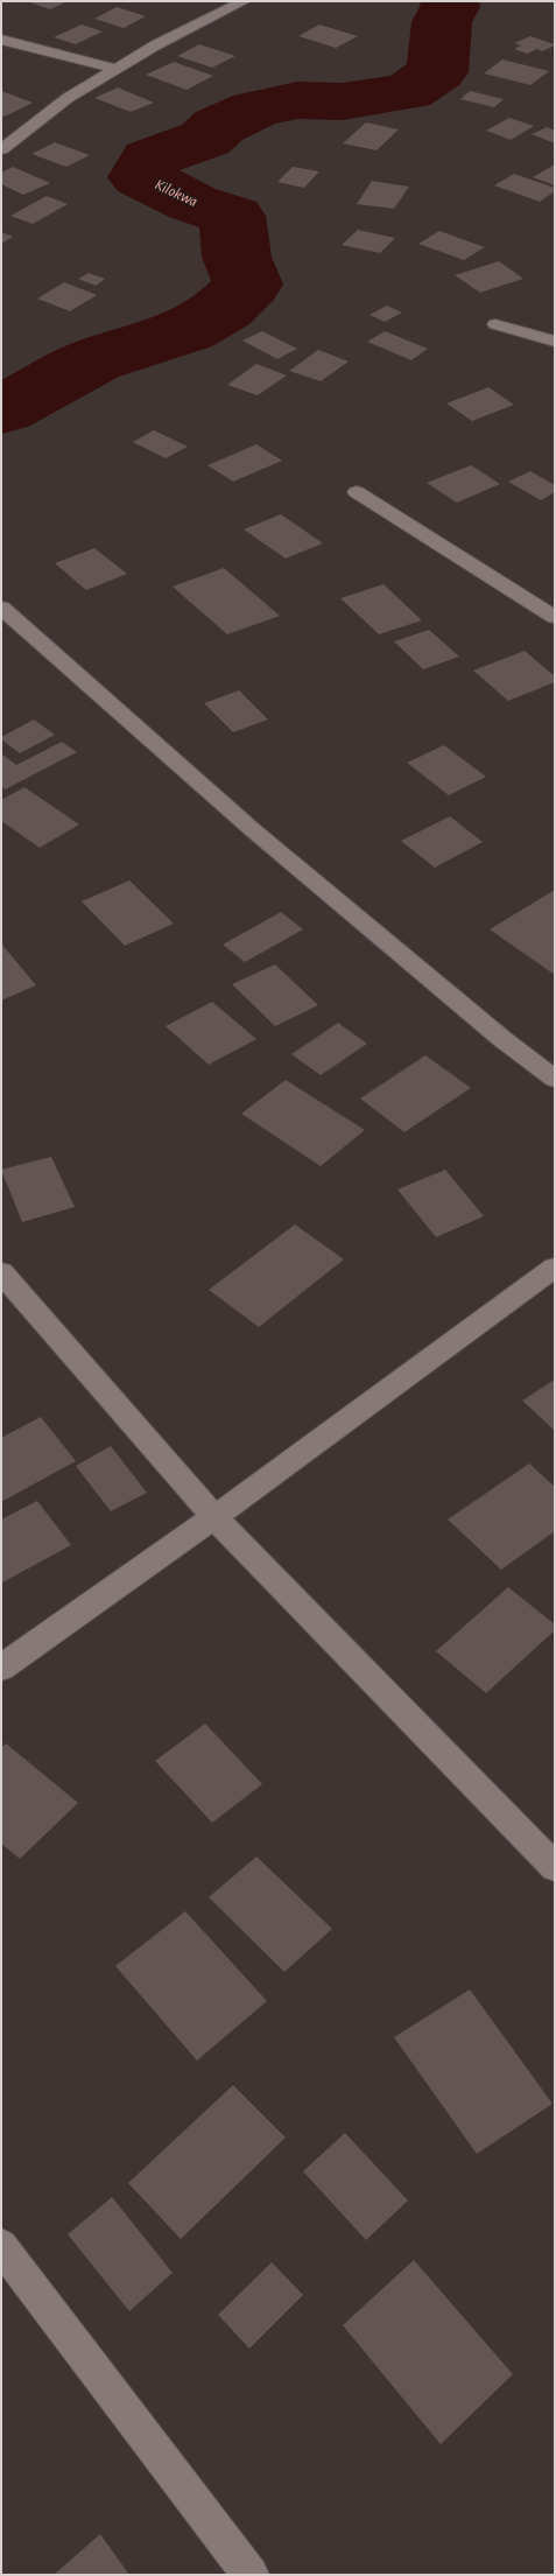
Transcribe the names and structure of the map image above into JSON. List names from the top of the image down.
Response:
{
  "water": ["Kilokwa"]
}
